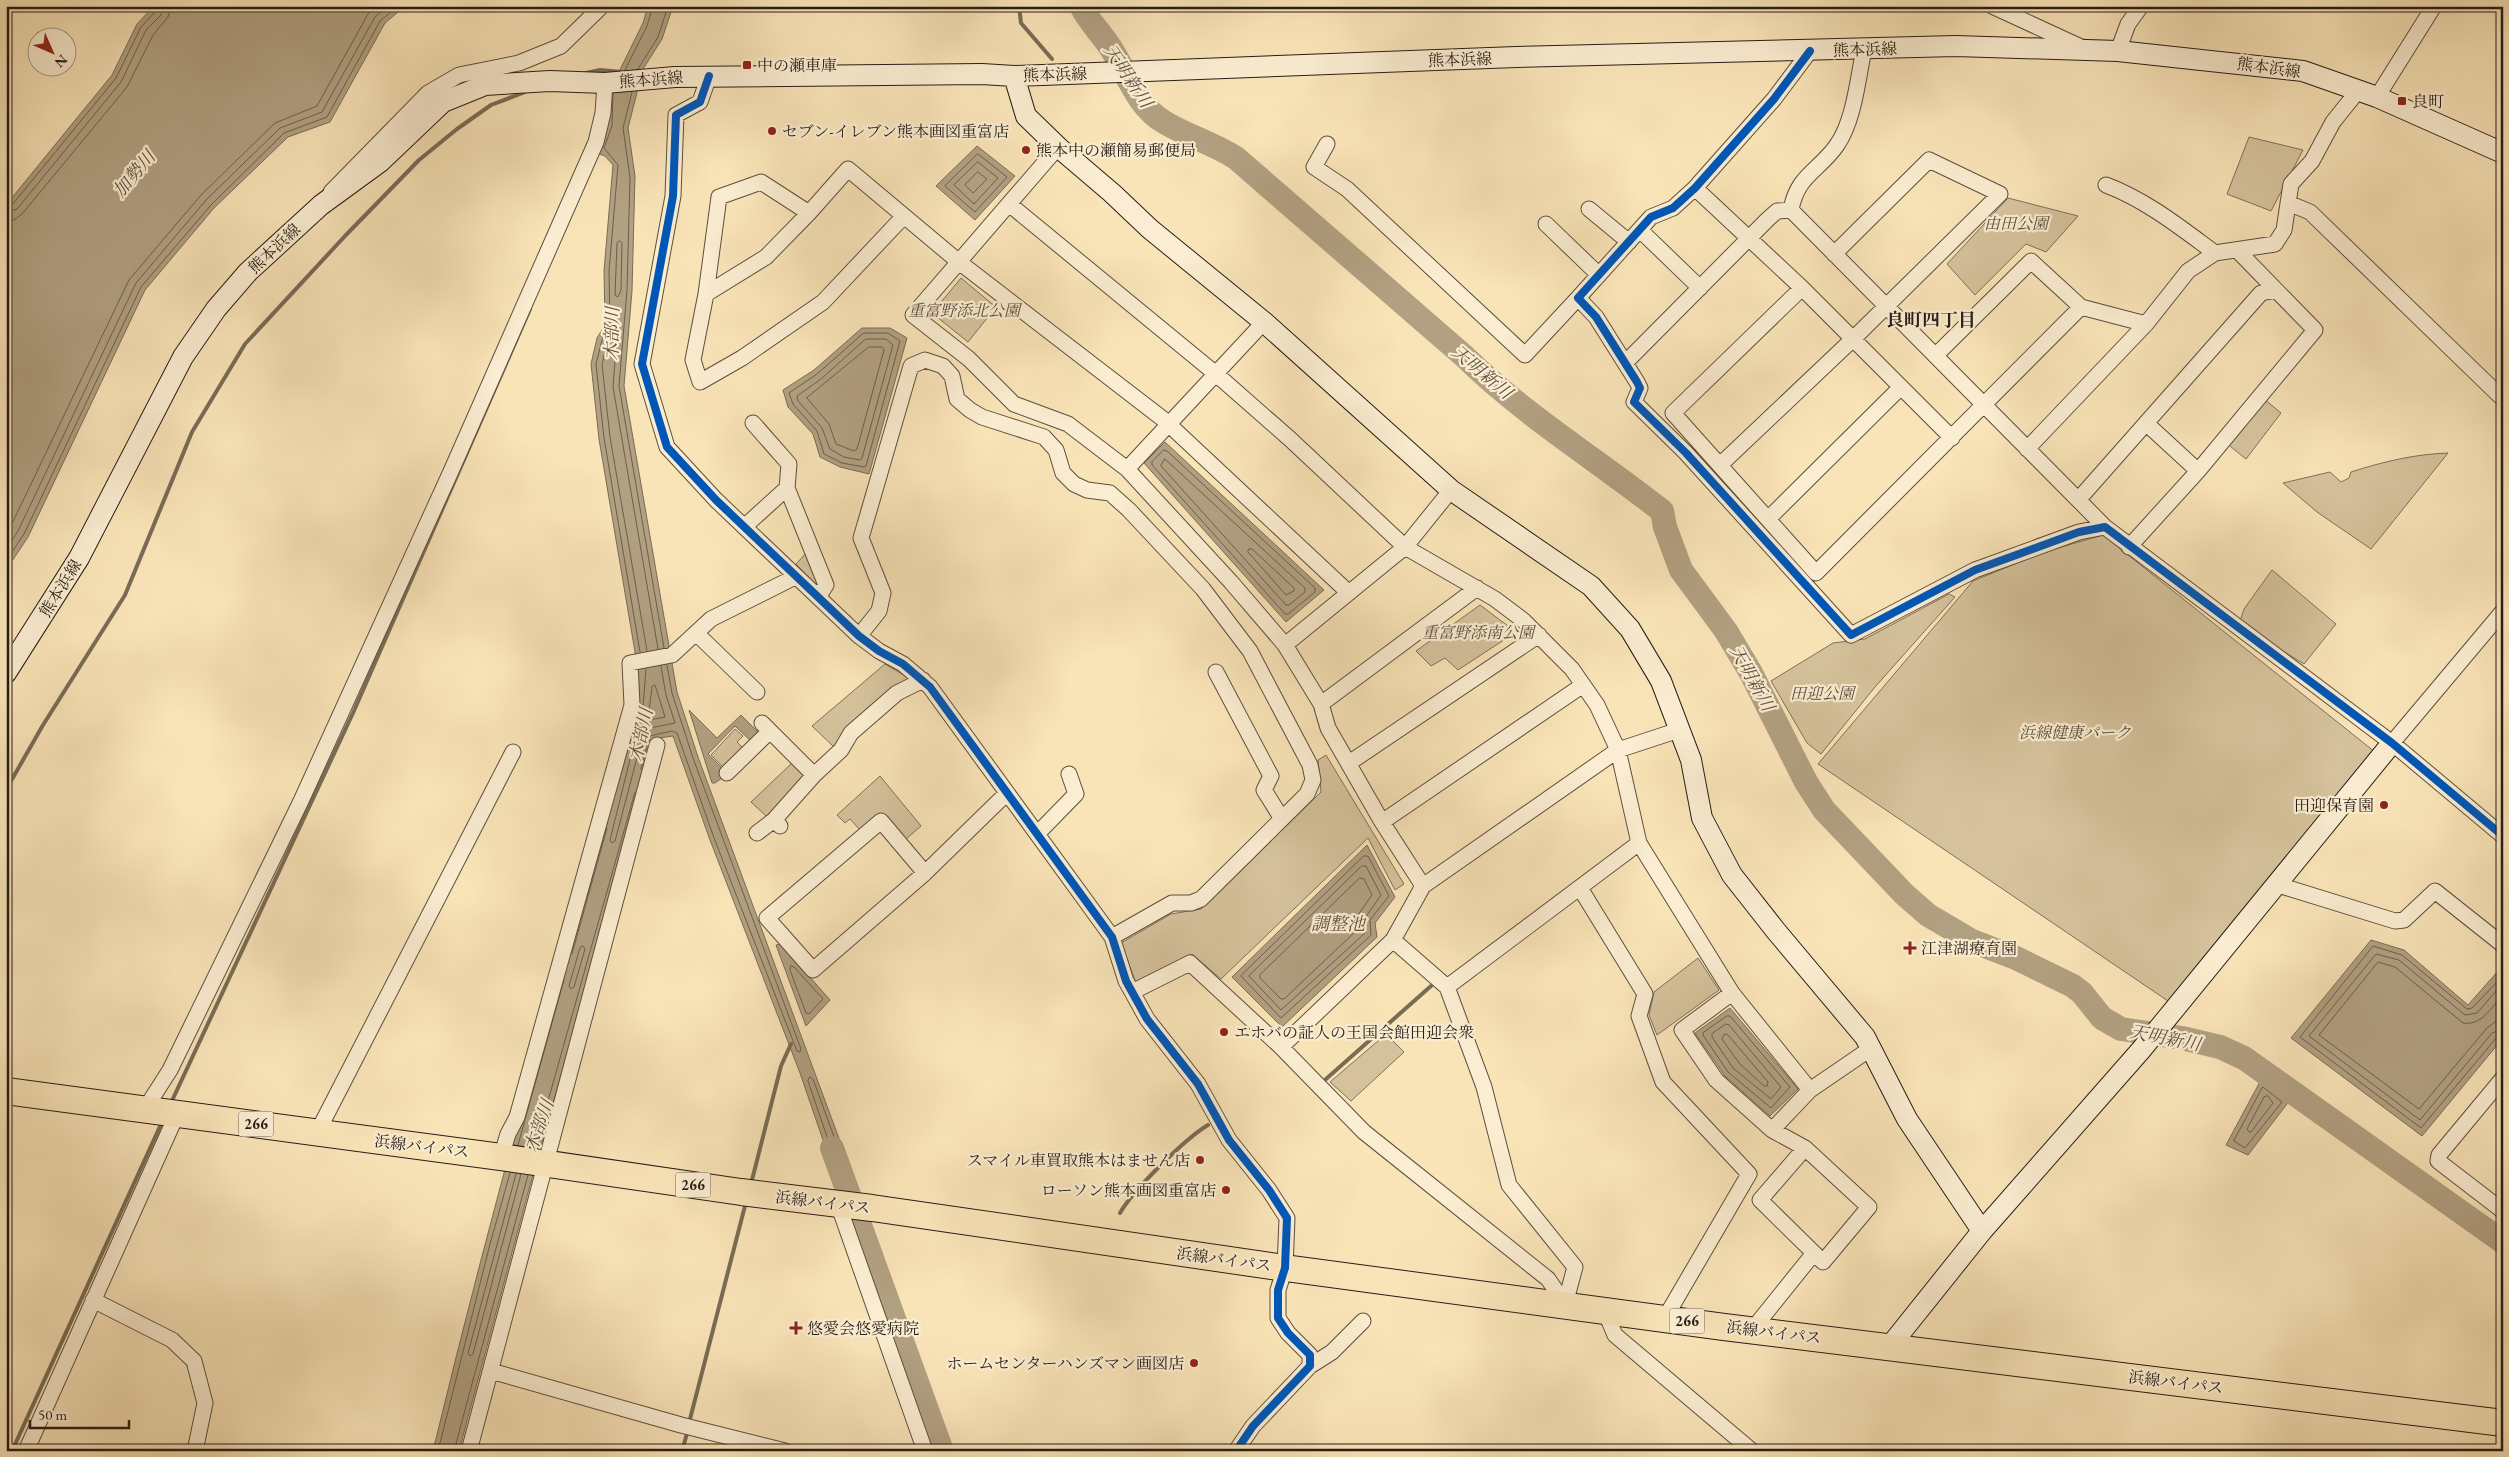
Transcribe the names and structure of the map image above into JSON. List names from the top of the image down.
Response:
{
  "streets": {
    "highway": ["266", "浜線バイパス"],
    "main road": ["熊本浜線"]
  },
  "districts": ["良町四丁目"],
  "water": [
    "天明新川",
    "加勢川",
    "木部川",
    "調整池"
  ],
  "parks": [
    "由田公園",
    "重富野添北公園",
    "重富野添南公園",
    "田迎公園",
    "浜線健康パーク"
  ],
  "places": {
    "transit": ["中の瀬車庫", "良町"],
    "other": [
      "セブン-イレブン熊本画図重富店",
      "熊本中の瀬簡易郵便局",
      "田迎保育園",
      "エホバの証人の王国会館田迎会衆",
      "スマイル車買取熊本はません店",
      "ローソン熊本画図重富店",
      "ホームセンターハンズマン画図店"
    ],
    "health": ["江津湖療育園", "悠愛会悠愛病院"]
  },
  "scale_bar": "50 m",
  "north": "bottom right"
}
